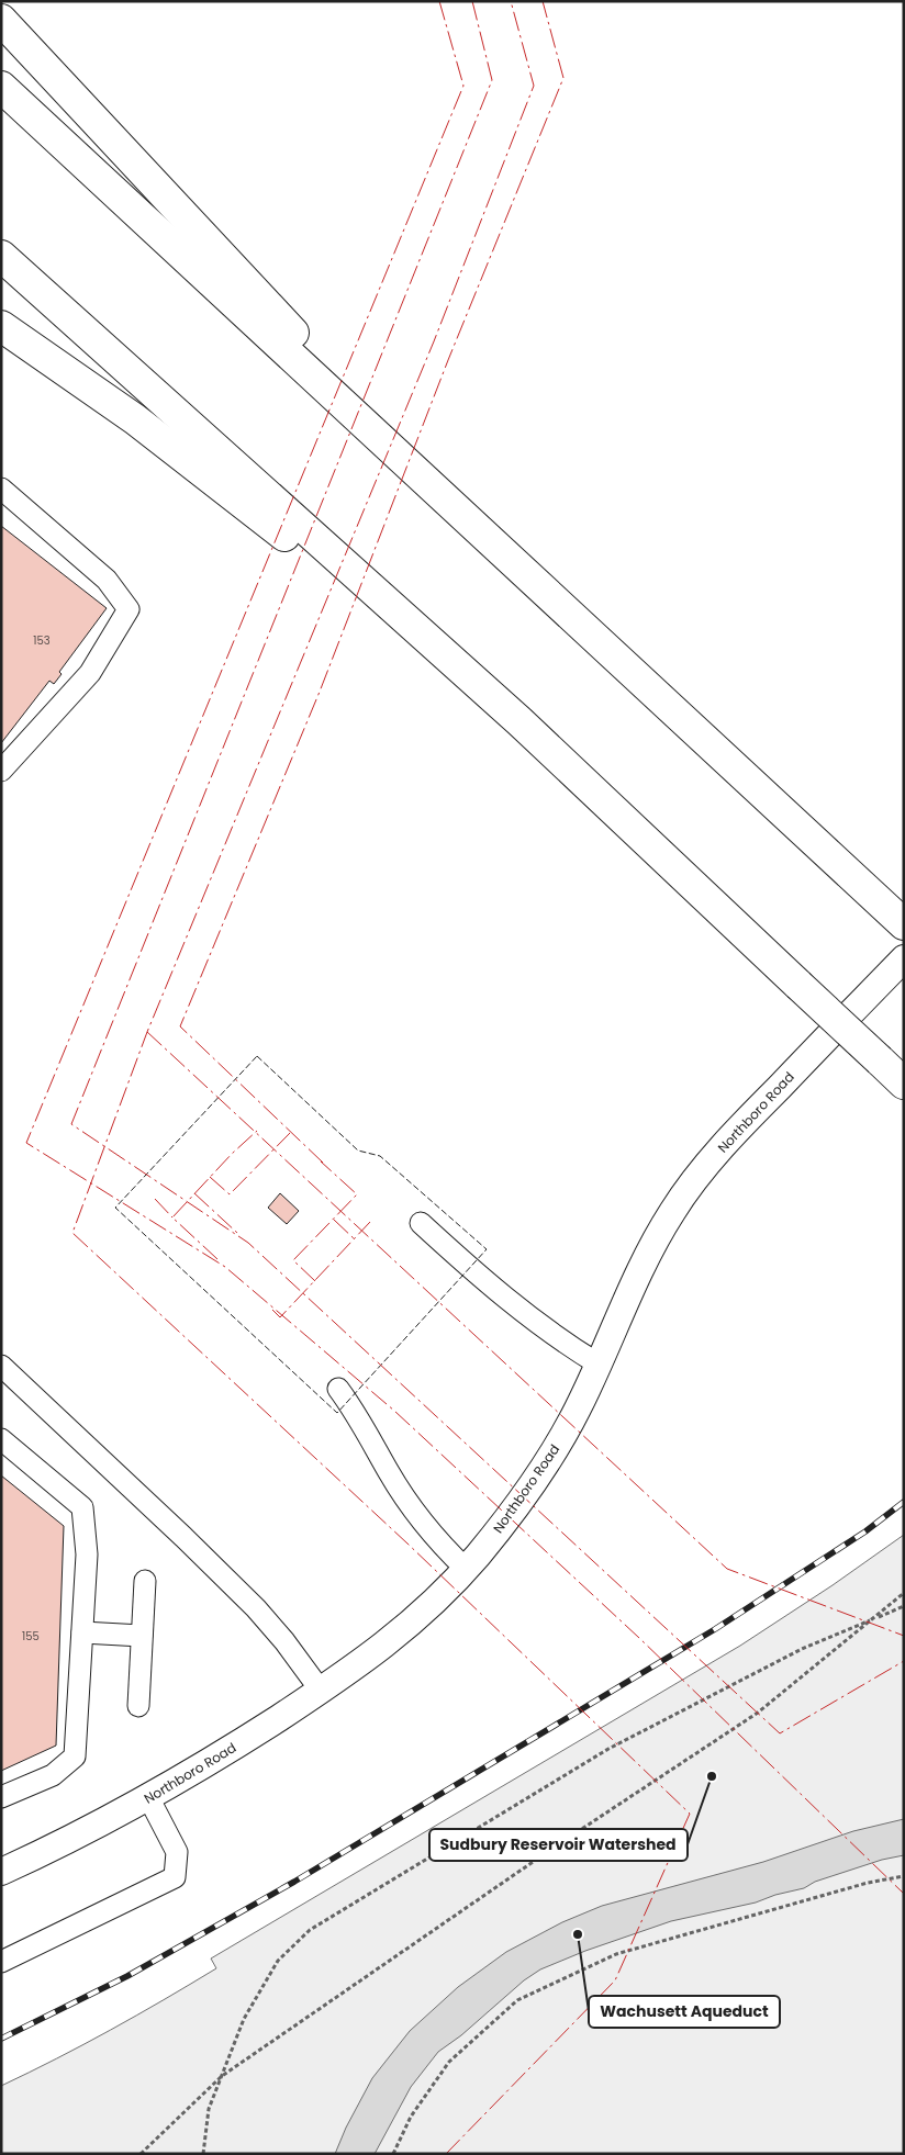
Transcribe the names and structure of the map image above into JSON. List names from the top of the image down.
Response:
{
  "streets": {
    "main road": ["Northboro Road"]
  },
  "places": ["Sudbury Reservoir Watershed", "Wachusett Aqueduct"],
  "house_numbers": ["153", "155"]
}
